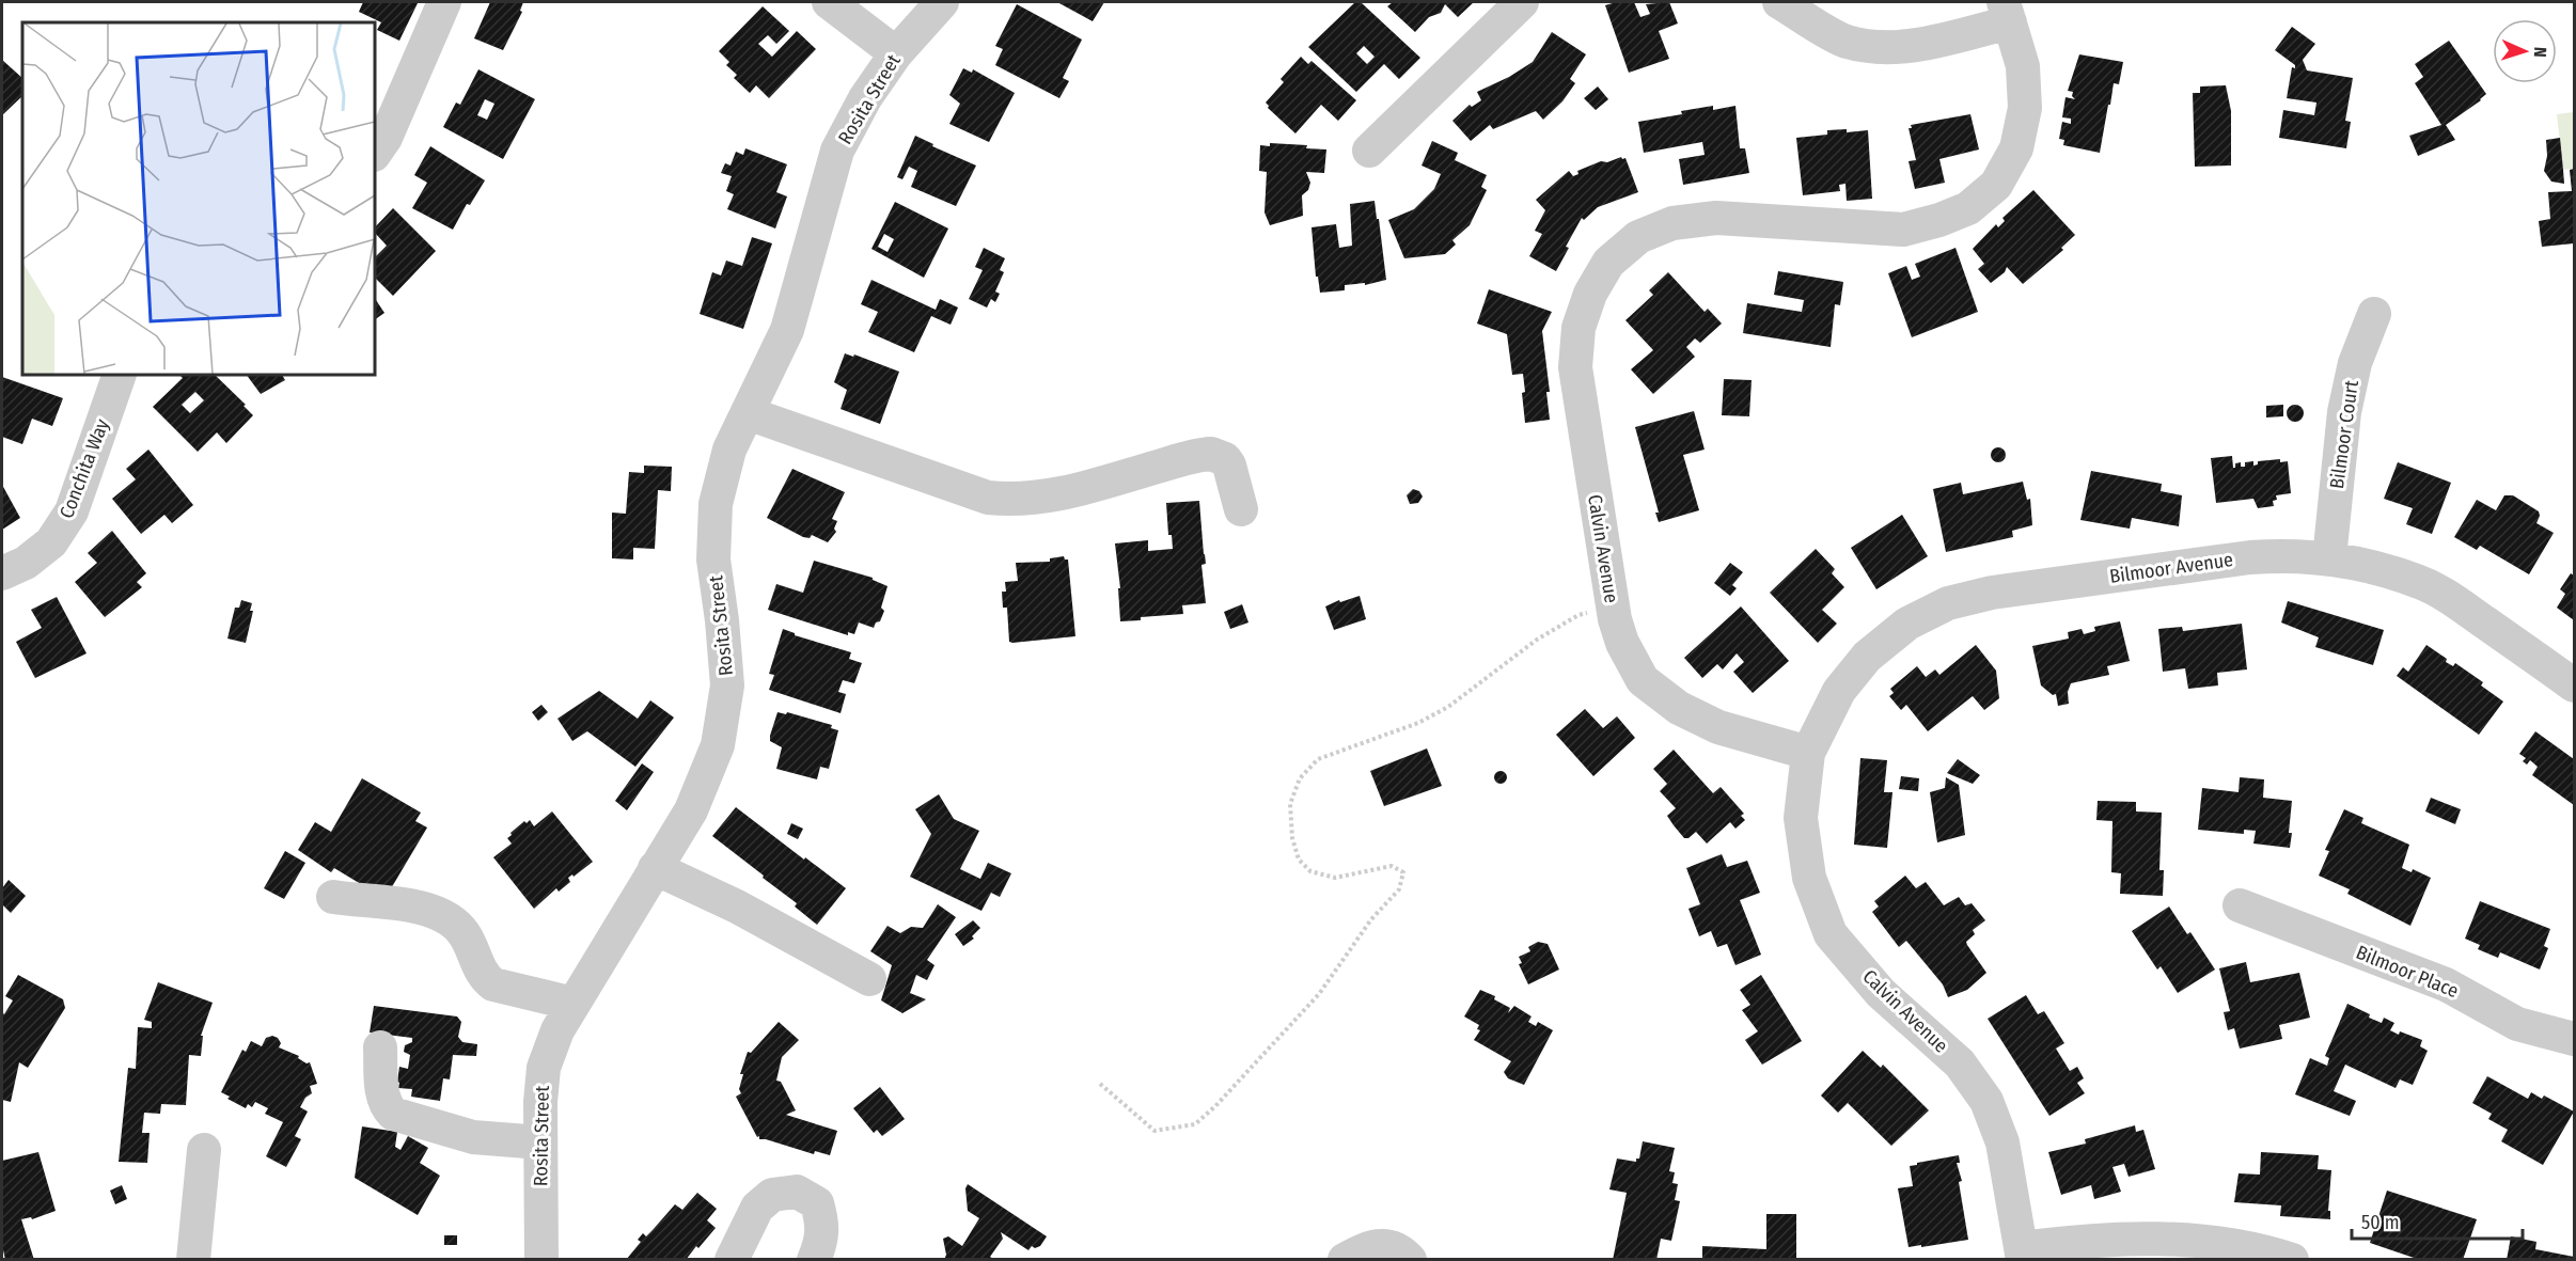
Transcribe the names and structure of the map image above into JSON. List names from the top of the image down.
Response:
{
  "streets": {
    "street": [
      "Rosita Street",
      "Bilmoor Court",
      "Conchita Way",
      "Calvin Avenue",
      "Bilmoor Avenue",
      "Bilmoor Place"
    ]
  },
  "crossings": [
    ["Bilmoor Court", "Bilmoor Avenue"],
    ["Calvin Avenue", "Bilmoor Avenue"]
  ],
  "scale_bar": "50 m",
  "north": "right"
}
